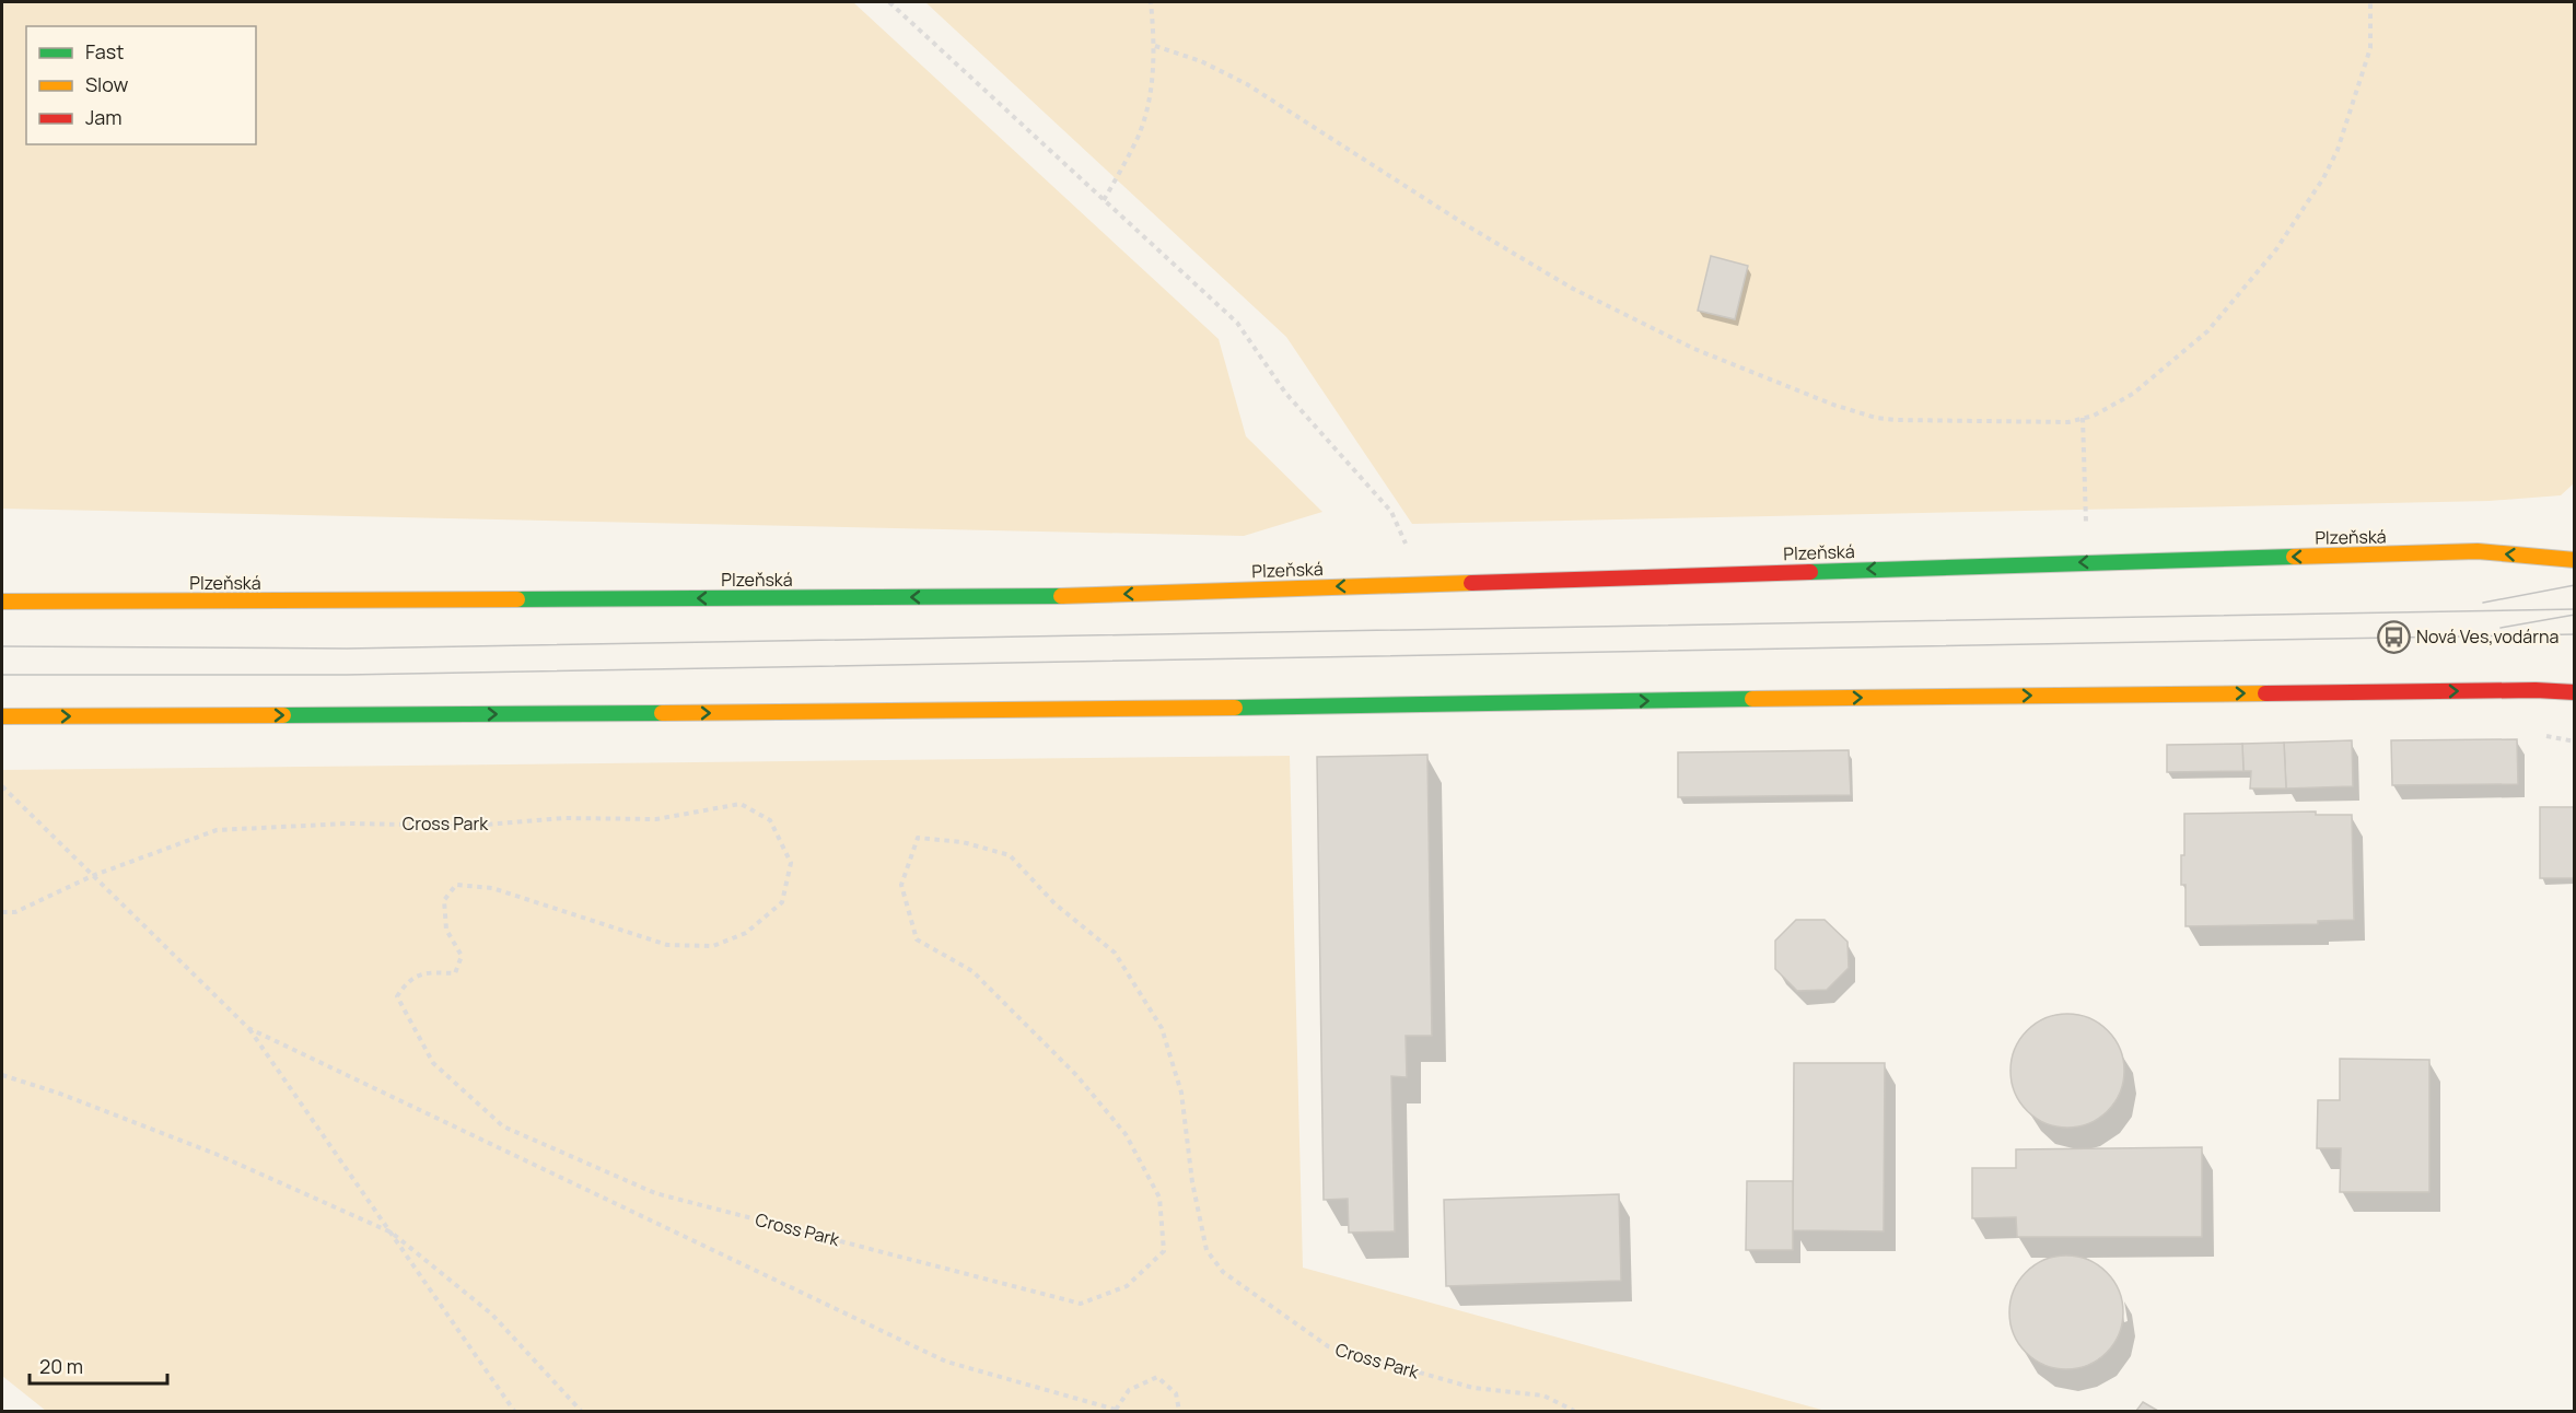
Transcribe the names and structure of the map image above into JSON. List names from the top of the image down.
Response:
{
  "streets": {
    "main road": ["Plzeňská"],
    "path": ["Cross Park"]
  },
  "places": {
    "bus stop": ["Nová Ves,vodárna"]
  },
  "legend": ["Fast", "Slow", "Jam"],
  "scale_bar": "20 m"
}
